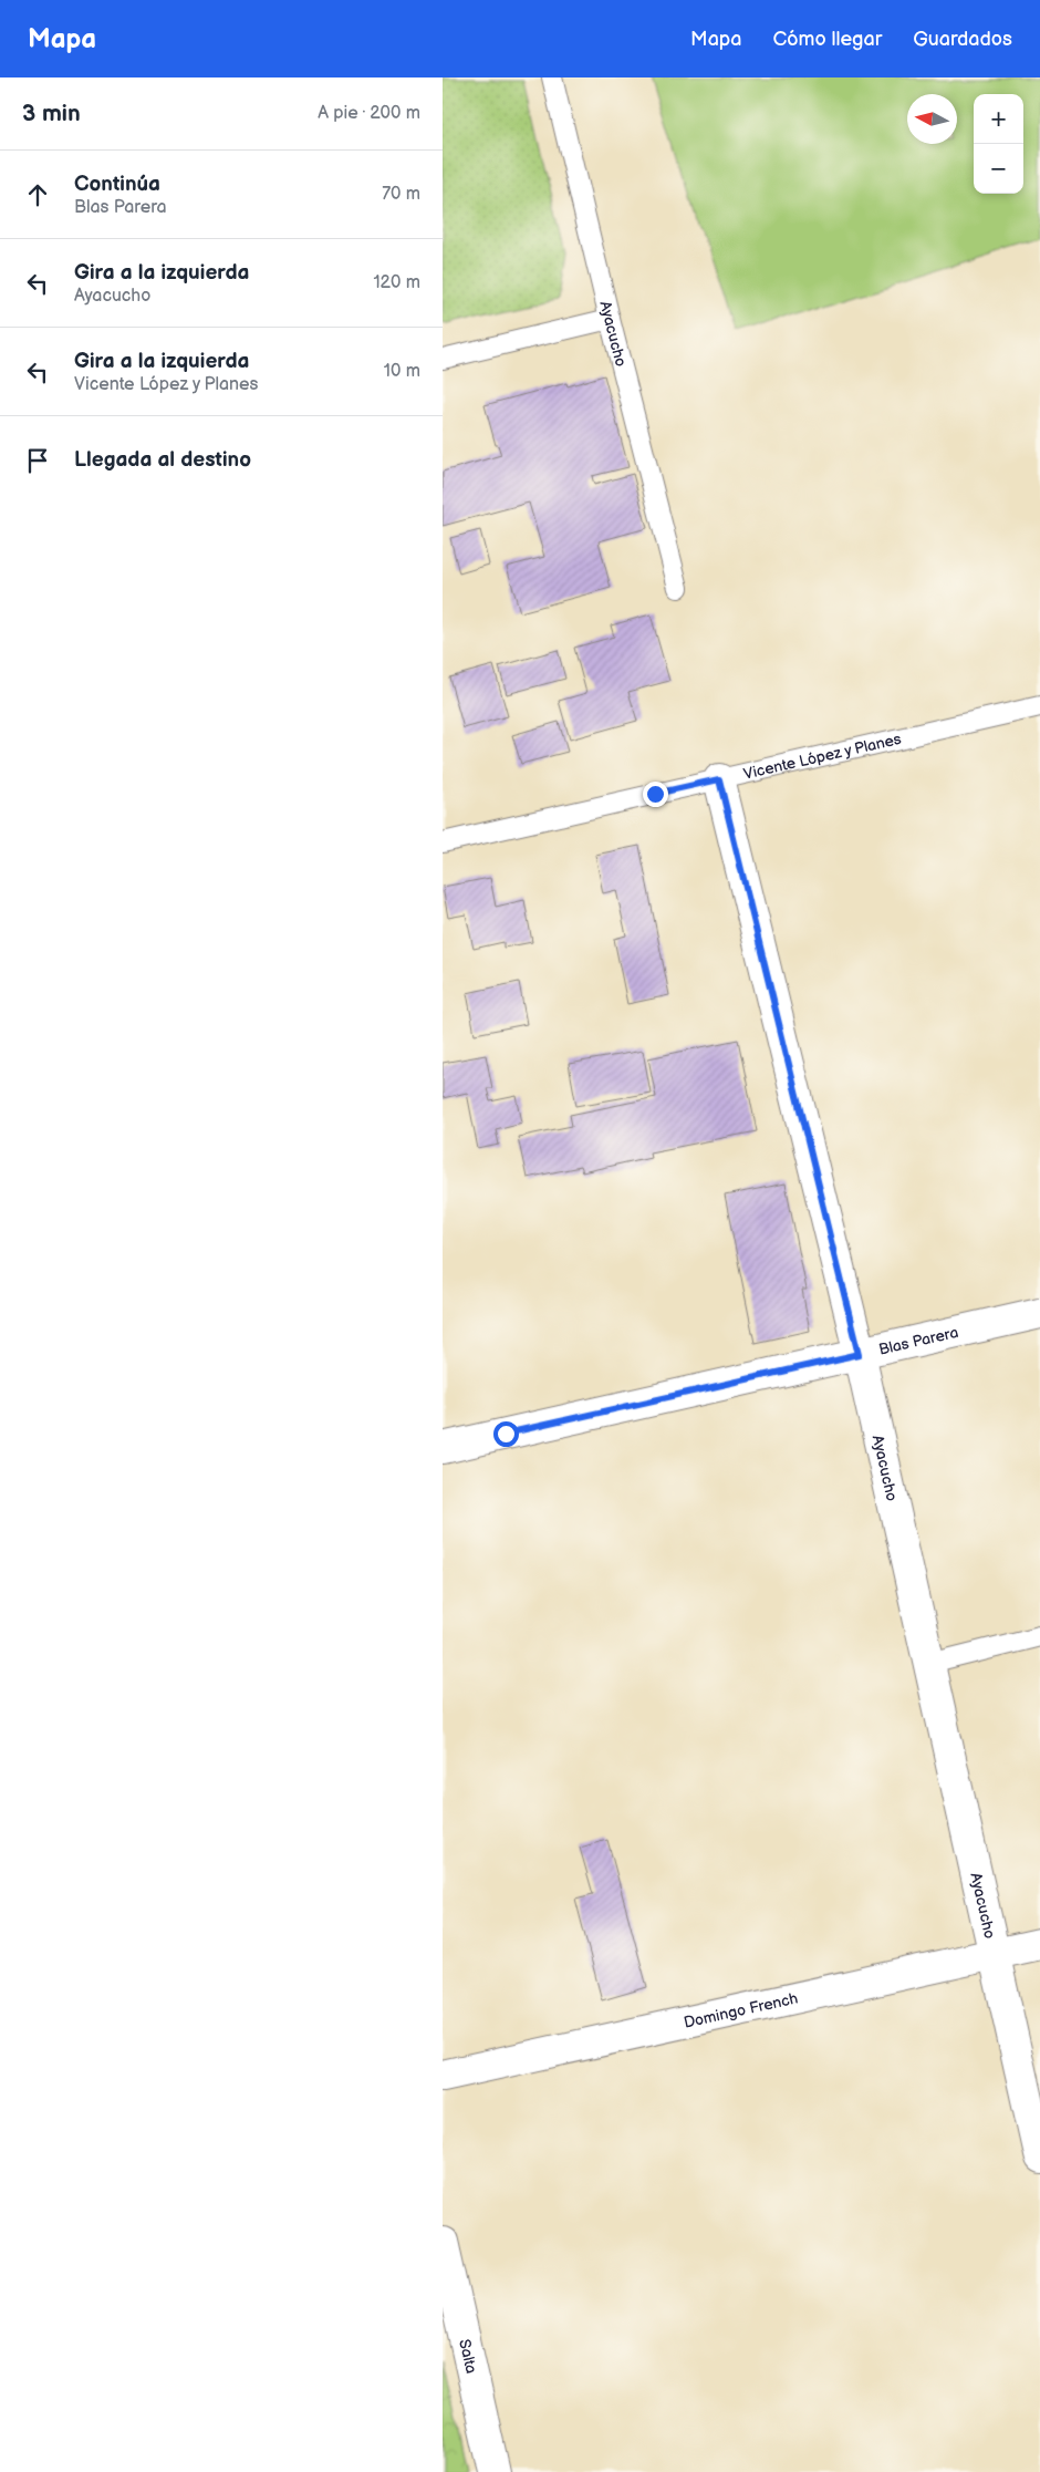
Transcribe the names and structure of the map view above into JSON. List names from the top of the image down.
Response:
{
  "streets": {
    "street": [
      "Ayacucho",
      "Blas Parera",
      "Domingo French",
      "Salta"
    ],
    "lane": ["Vicente López y Planes"]
  },
  "crossings": [
    ["Ayacucho", "Vicente López y Planes"],
    ["Ayacucho", "Blas Parera"],
    ["Ayacucho", "Domingo French"]
  ],
  "north": "left",
  "page": {
    "header": "Mapa",
    "nav": ["Mapa", "Cómo llegar", "Guardados"],
    "heading": ["3 min", "A pie · 200 m"],
    "map_buttons": ["+", "−"],
    "list": [
      ["Continúa", "Blas Parera", "70 m"],
      ["Gira a la izquierda", "Ayacucho", "120 m"],
      ["Gira a la izquierda", "Vicente López y Planes", "10 m"],
      "Llegada al destino"
    ]
  }
}
